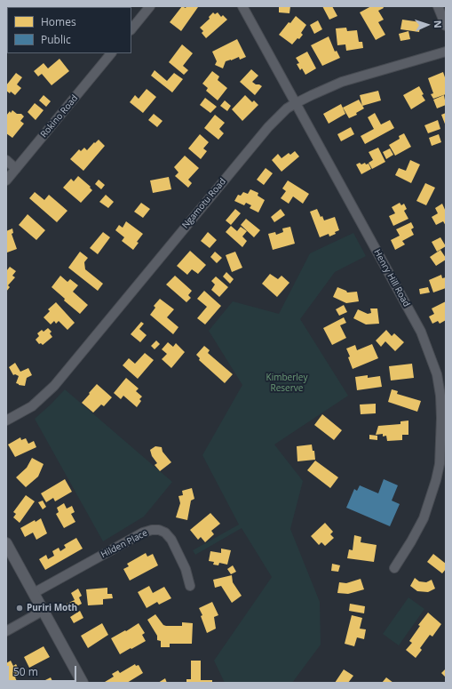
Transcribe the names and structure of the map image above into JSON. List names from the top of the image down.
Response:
{
  "streets": {
    "street": [
      "Rokino Road",
      "Ngamotu Road",
      "Henry Hill Road",
      "Hilden Place"
    ]
  },
  "crossings": [
    ["Ngamotu Road", "Henry Hill Road"]
  ],
  "parks": ["Kimberley Reserve"],
  "places": ["Puriri Moth"],
  "legend": ["Homes", "Public"],
  "scale_bar": "50 m",
  "north": "right"
}
